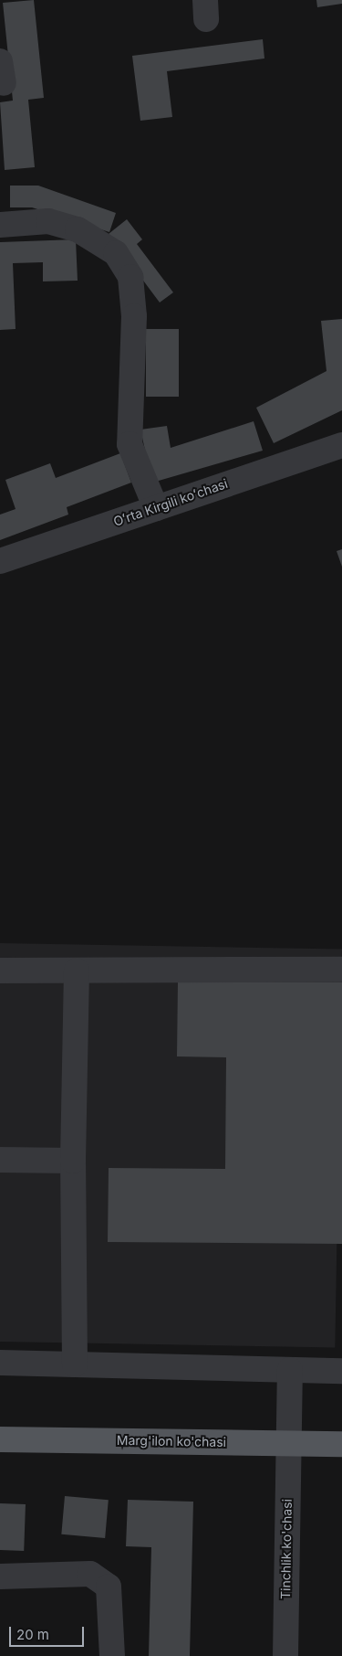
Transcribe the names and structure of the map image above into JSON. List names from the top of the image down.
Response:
{
  "streets": {
    "main road": ["Marg'ilon ko'chasi"],
    "street": ["Oʻrta Kirgili koʻchasi", "Tinchlik ko'chasi"]
  },
  "crossings": [
    ["Marg'ilon ko'chasi", "Tinchlik ko'chasi"]
  ],
  "scale_bar": "20 m"
}
